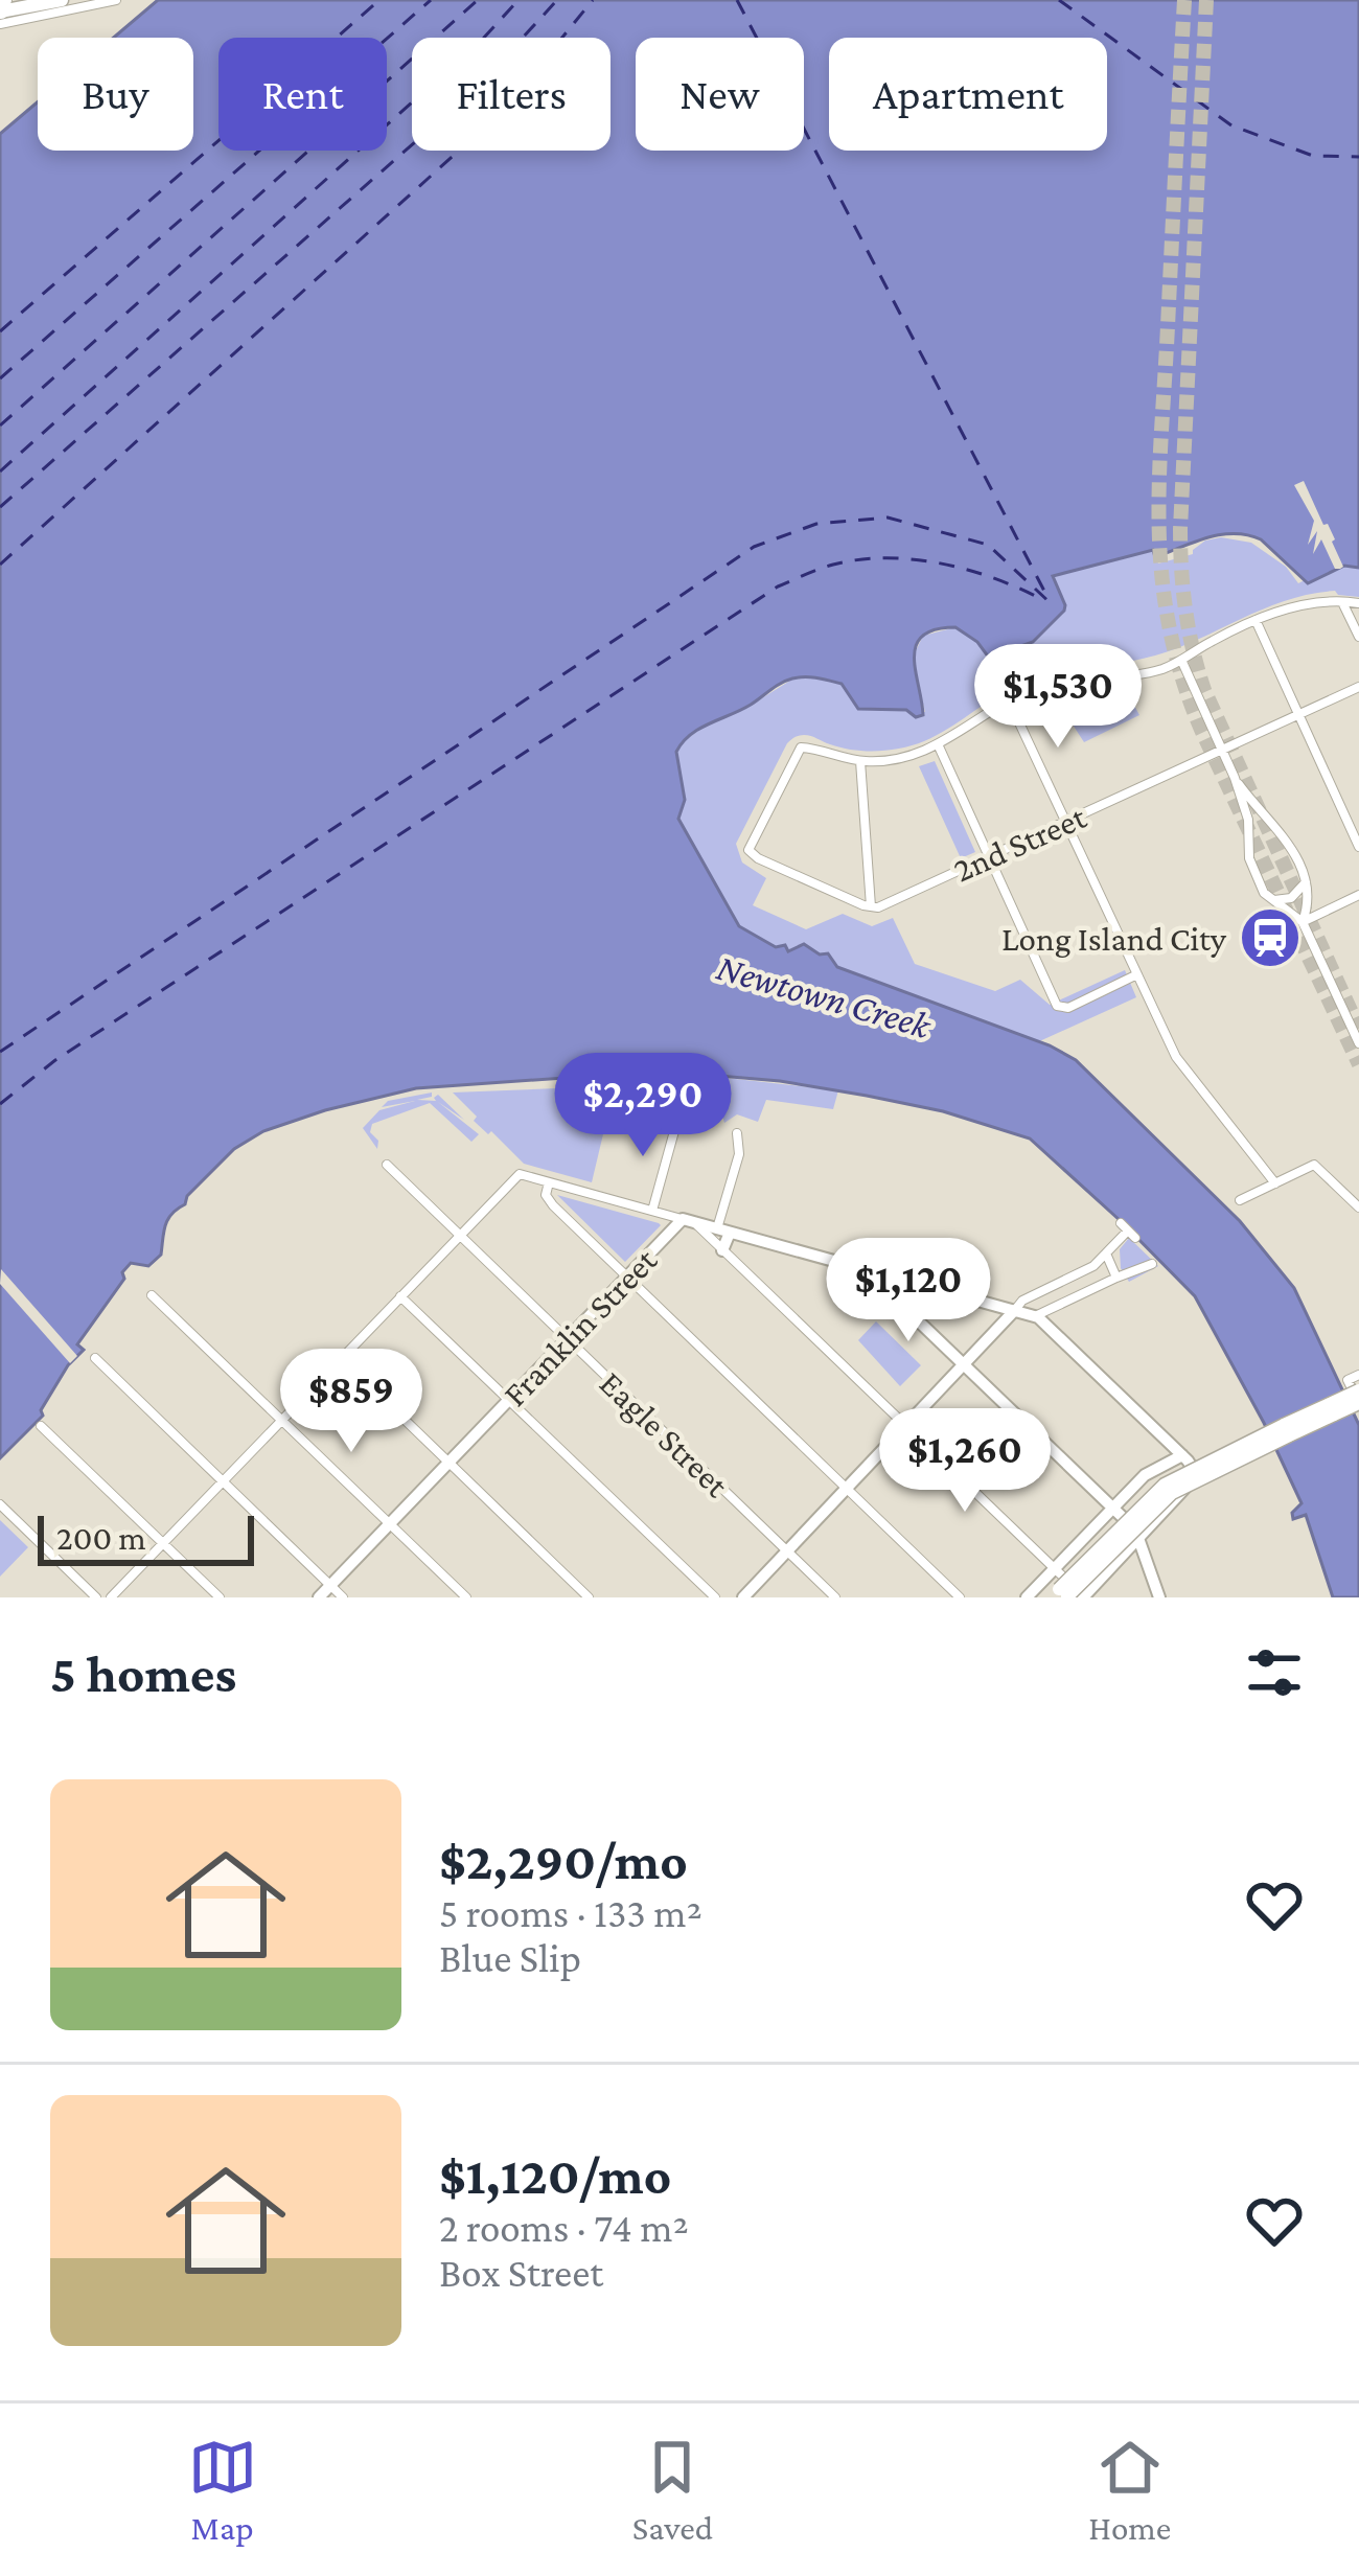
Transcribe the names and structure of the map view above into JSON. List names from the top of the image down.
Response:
{
  "streets": {
    "street": ["2nd Street", "Franklin Street", "Eagle Street"]
  },
  "crossings": [
    ["Franklin Street", "Eagle Street"]
  ],
  "water": ["Newtown Creek"],
  "places": {
    "station": ["Long Island City"]
  },
  "scale_bar": "200 m",
  "page": {
    "chip": [
      "Buy",
      "Rent",
      "Filters",
      "New",
      "Apartment"
    ],
    "price": [
      "$1,530",
      "$2,290",
      "$1,120",
      "$859",
      "$1,260"
    ],
    "scale": "200 m",
    "heading": "5 homes",
    "list": [
      {
        "name": "$2,290/mo",
        "note": "5 rooms · 133 m² · Blue Slip"
      },
      {
        "name": "$1,120/mo",
        "note": "2 rooms · 74 m² · Box Street"
      }
    ],
    "tabs": ["Map", "Saved", "Home"]
  }
}
